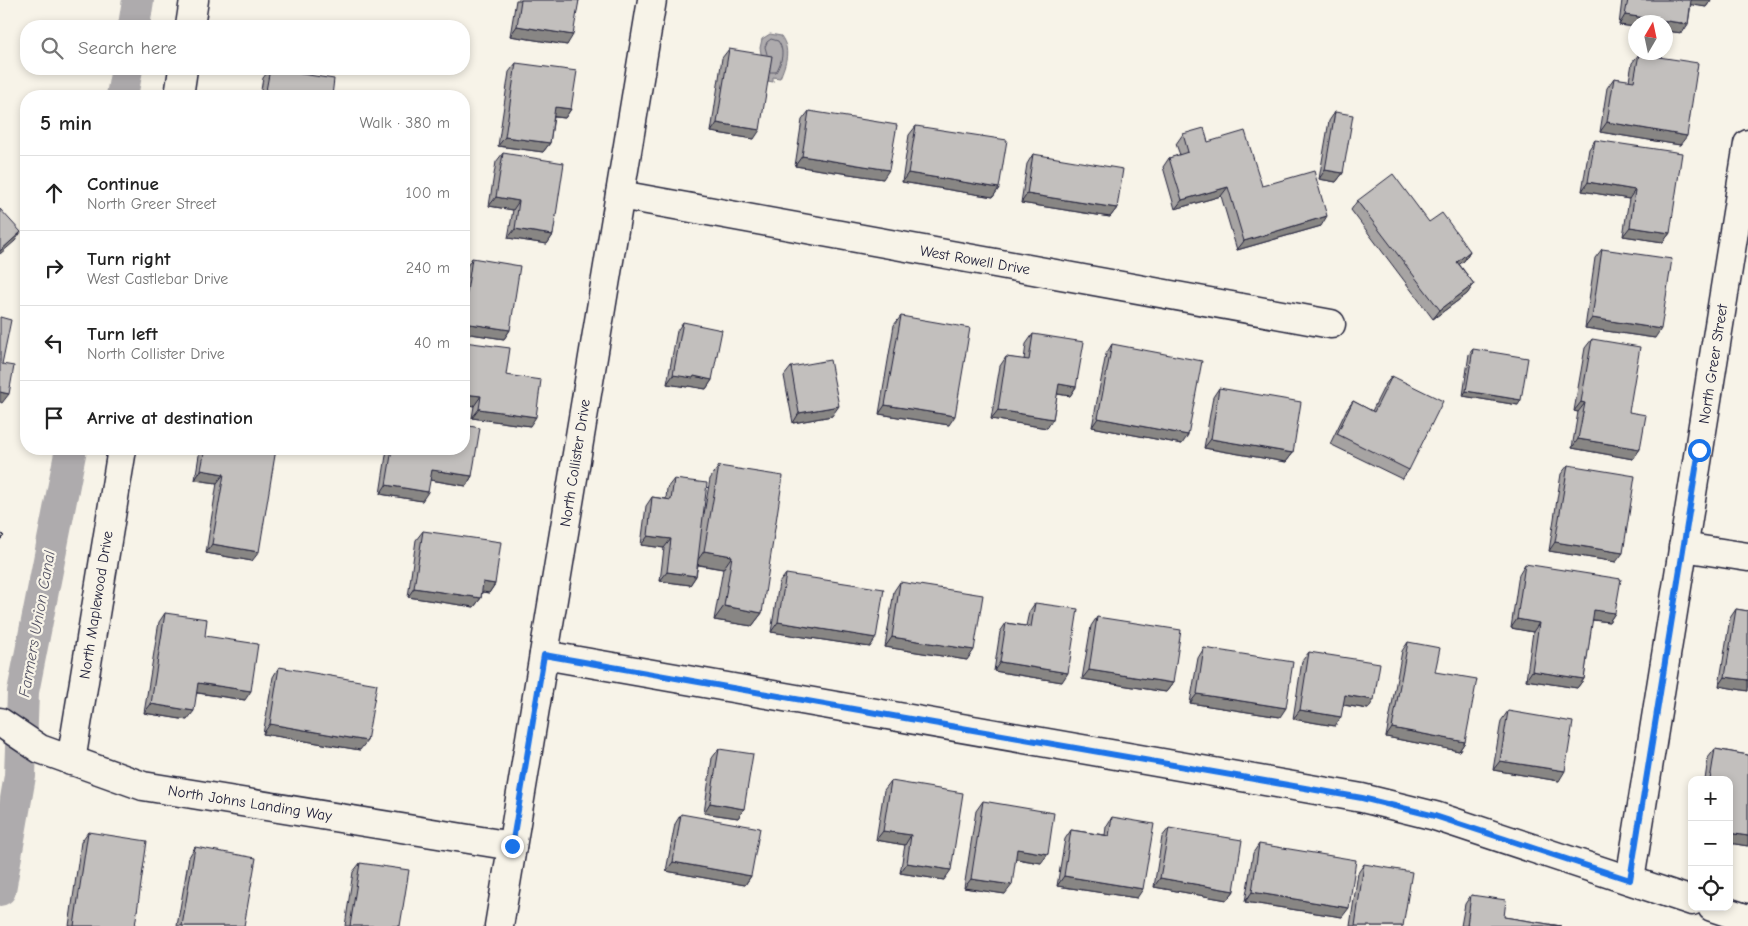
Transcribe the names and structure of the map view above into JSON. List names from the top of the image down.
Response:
{
  "streets": {
    "street": [
      "West Rowell Drive",
      "North Greer Street",
      "North Collister Drive",
      "North Maplewood Drive",
      "North Johns Landing Way"
    ]
  },
  "crossings": [
    ["West Rowell Drive", "North Collister Drive"],
    ["North Collister Drive", "North Johns Landing Way"],
    ["North Maplewood Drive", "North Johns Landing Way"]
  ],
  "water": ["Farmers Union Canal"],
  "north": "top",
  "page": {
    "search": "Search here",
    "heading": ["5 min", "Walk · 380 m"],
    "list": [
      ["Continue", "North Greer Street", "100 m"],
      ["Turn right", "West Castlebar Drive", "240 m"],
      ["Turn left", "North Collister Drive", "40 m"],
      "Arrive at destination"
    ],
    "map_buttons": ["+", "−"]
  }
}
